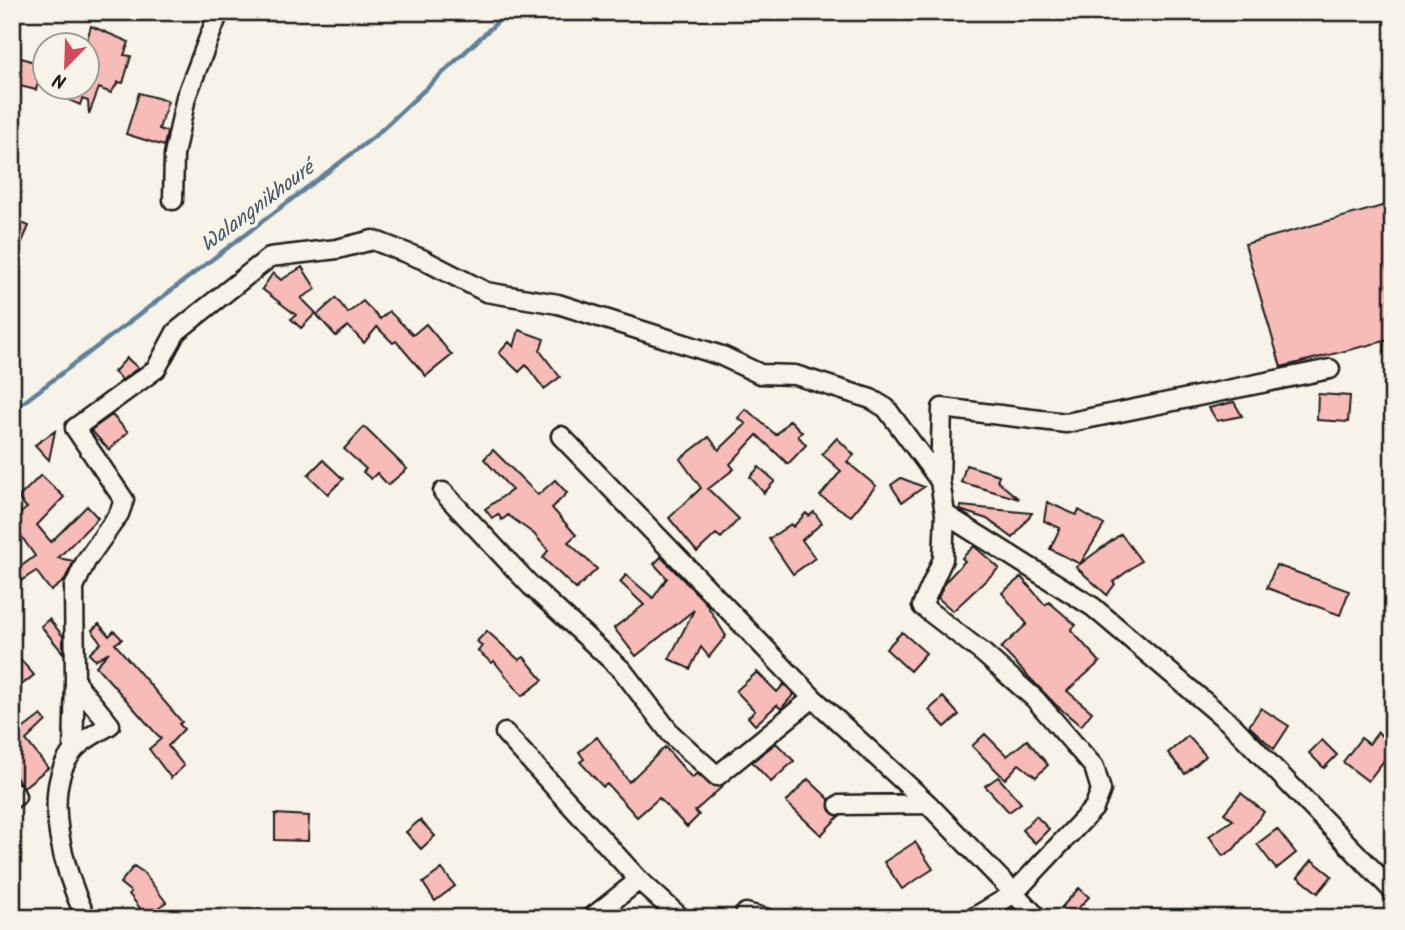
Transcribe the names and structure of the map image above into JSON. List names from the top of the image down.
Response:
{
  "water": ["Walangnikhouré"],
  "north": "bottom left"
}
